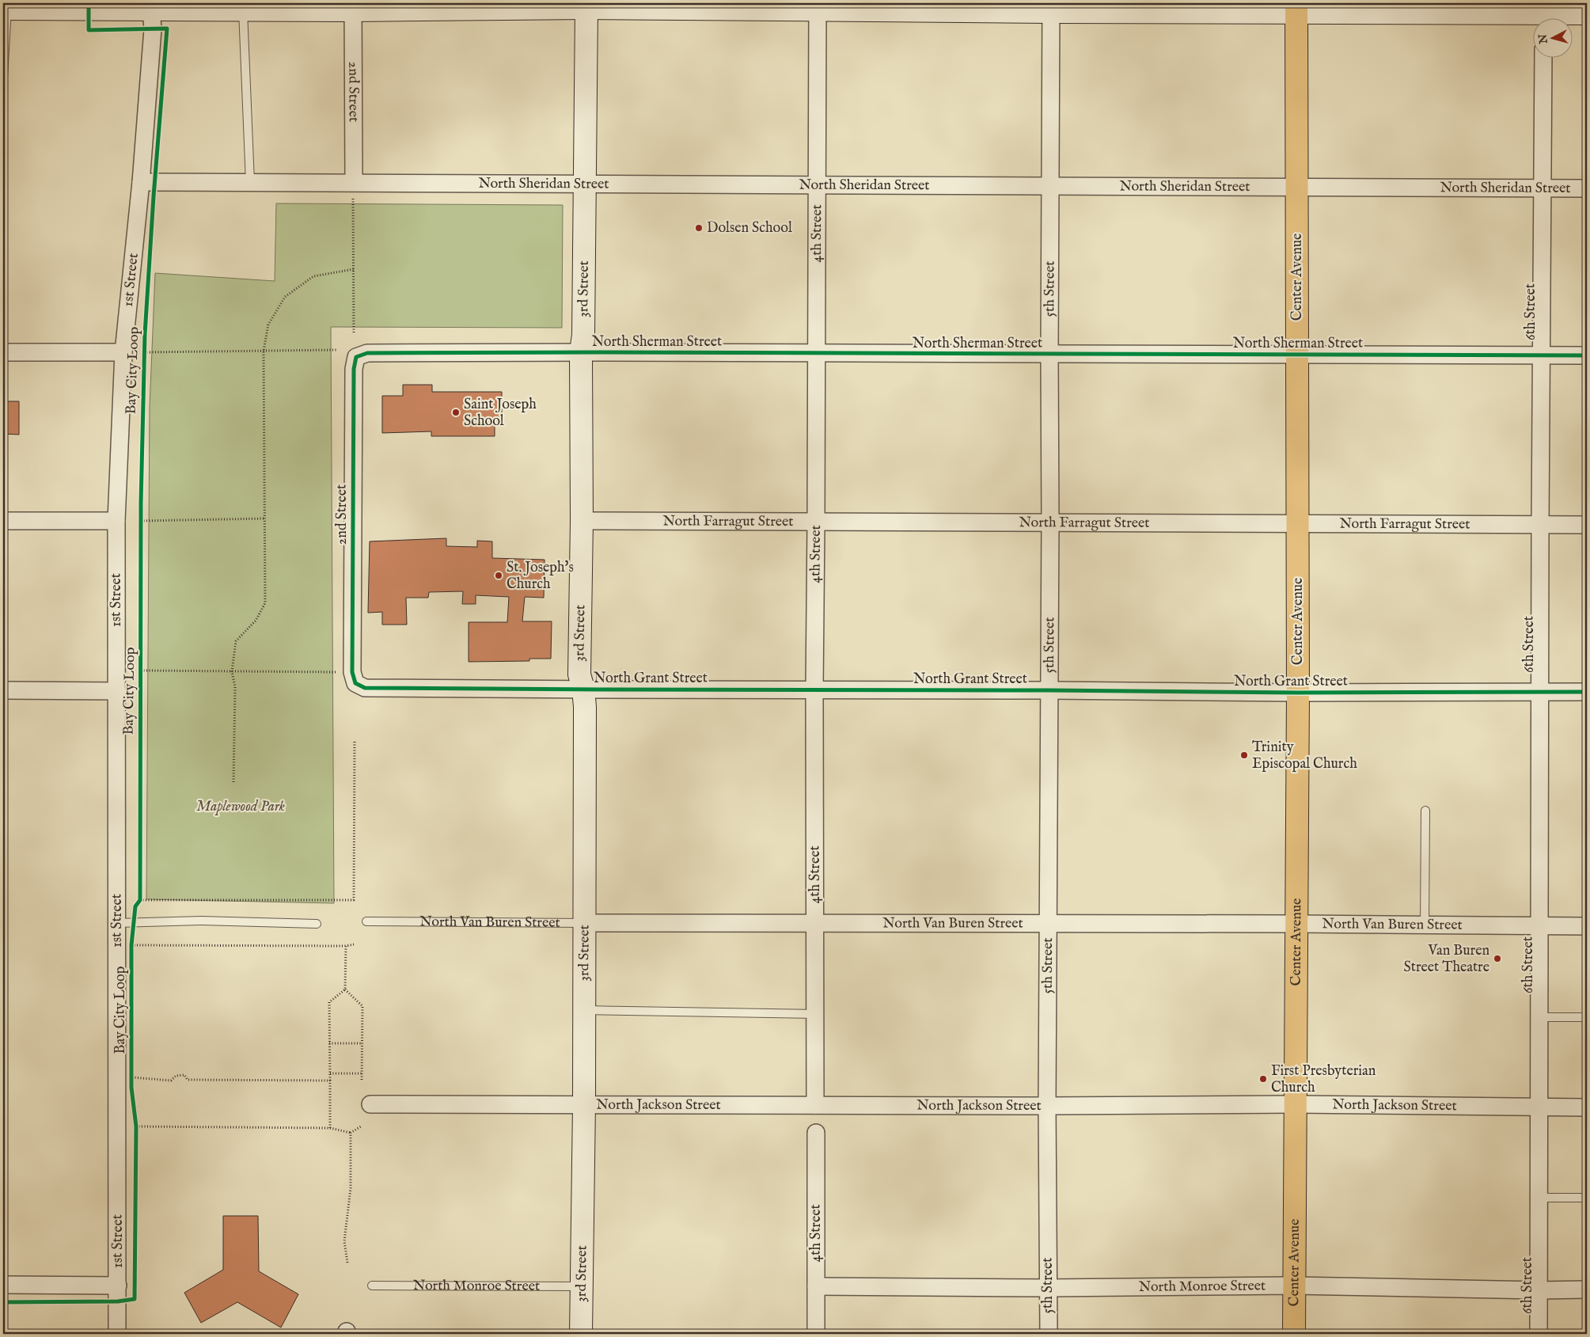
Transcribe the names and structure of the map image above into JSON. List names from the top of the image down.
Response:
{
  "streets": {
    "highway": ["Center Avenue"],
    "street": [
      "2nd Street",
      "North Sheridan Street",
      "4th Street",
      "1st Street",
      "3rd Street",
      "5th Street",
      "6th Street",
      "North Sherman Street",
      "North Farragut Street",
      "North Grant Street",
      "North Van Buren Street",
      "North Jackson Street",
      "North Monroe Street"
    ],
    "cycle path": ["Bay City Loop"]
  },
  "crossings": [
    ["2nd Street", "North Sheridan Street"],
    ["2nd Street", "North Sherman Street"],
    ["2nd Street", "North Grant Street"],
    ["North Sheridan Street", "4th Street"],
    ["North Sheridan Street", "Center Avenue"],
    ["North Sheridan Street", "1st Street"],
    ["North Sheridan Street", "3rd Street"],
    ["North Sheridan Street", "5th Street"],
    ["North Sheridan Street", "6th Street"],
    ["4th Street", "North Sherman Street"],
    ["4th Street", "North Farragut Street"],
    ["4th Street", "North Grant Street"],
    ["4th Street", "North Van Buren Street"],
    ["4th Street", "North Jackson Street"],
    ["4th Street", "North Monroe Street"],
    ["Center Avenue", "North Sherman Street"],
    ["Center Avenue", "North Farragut Street"],
    ["Center Avenue", "North Grant Street"],
    ["Center Avenue", "North Van Buren Street"],
    ["Center Avenue", "North Jackson Street"],
    ["Center Avenue", "North Monroe Street"],
    ["1st Street", "Bay City Loop"],
    ["3rd Street", "North Sherman Street"],
    ["3rd Street", "North Farragut Street"],
    ["3rd Street", "North Grant Street"],
    ["3rd Street", "North Van Buren Street"],
    ["3rd Street", "North Jackson Street"],
    ["3rd Street", "North Monroe Street"],
    ["5th Street", "North Sherman Street"],
    ["5th Street", "North Farragut Street"],
    ["5th Street", "North Grant Street"],
    ["5th Street", "North Van Buren Street"],
    ["5th Street", "North Jackson Street"],
    ["5th Street", "North Monroe Street"],
    ["6th Street", "North Sherman Street"],
    ["6th Street", "North Farragut Street"],
    ["6th Street", "North Grant Street"],
    ["6th Street", "North Van Buren Street"],
    ["6th Street", "North Jackson Street"],
    ["6th Street", "North Monroe Street"]
  ],
  "parks": ["Maplewood Park"],
  "places": [
    "Dolsen School",
    "Saint Joseph School",
    "St. Joseph's Church",
    "Trinity Episcopal Church",
    "Van Buren Street Theatre",
    "First Presbyterian Church"
  ],
  "north": "left"
}
